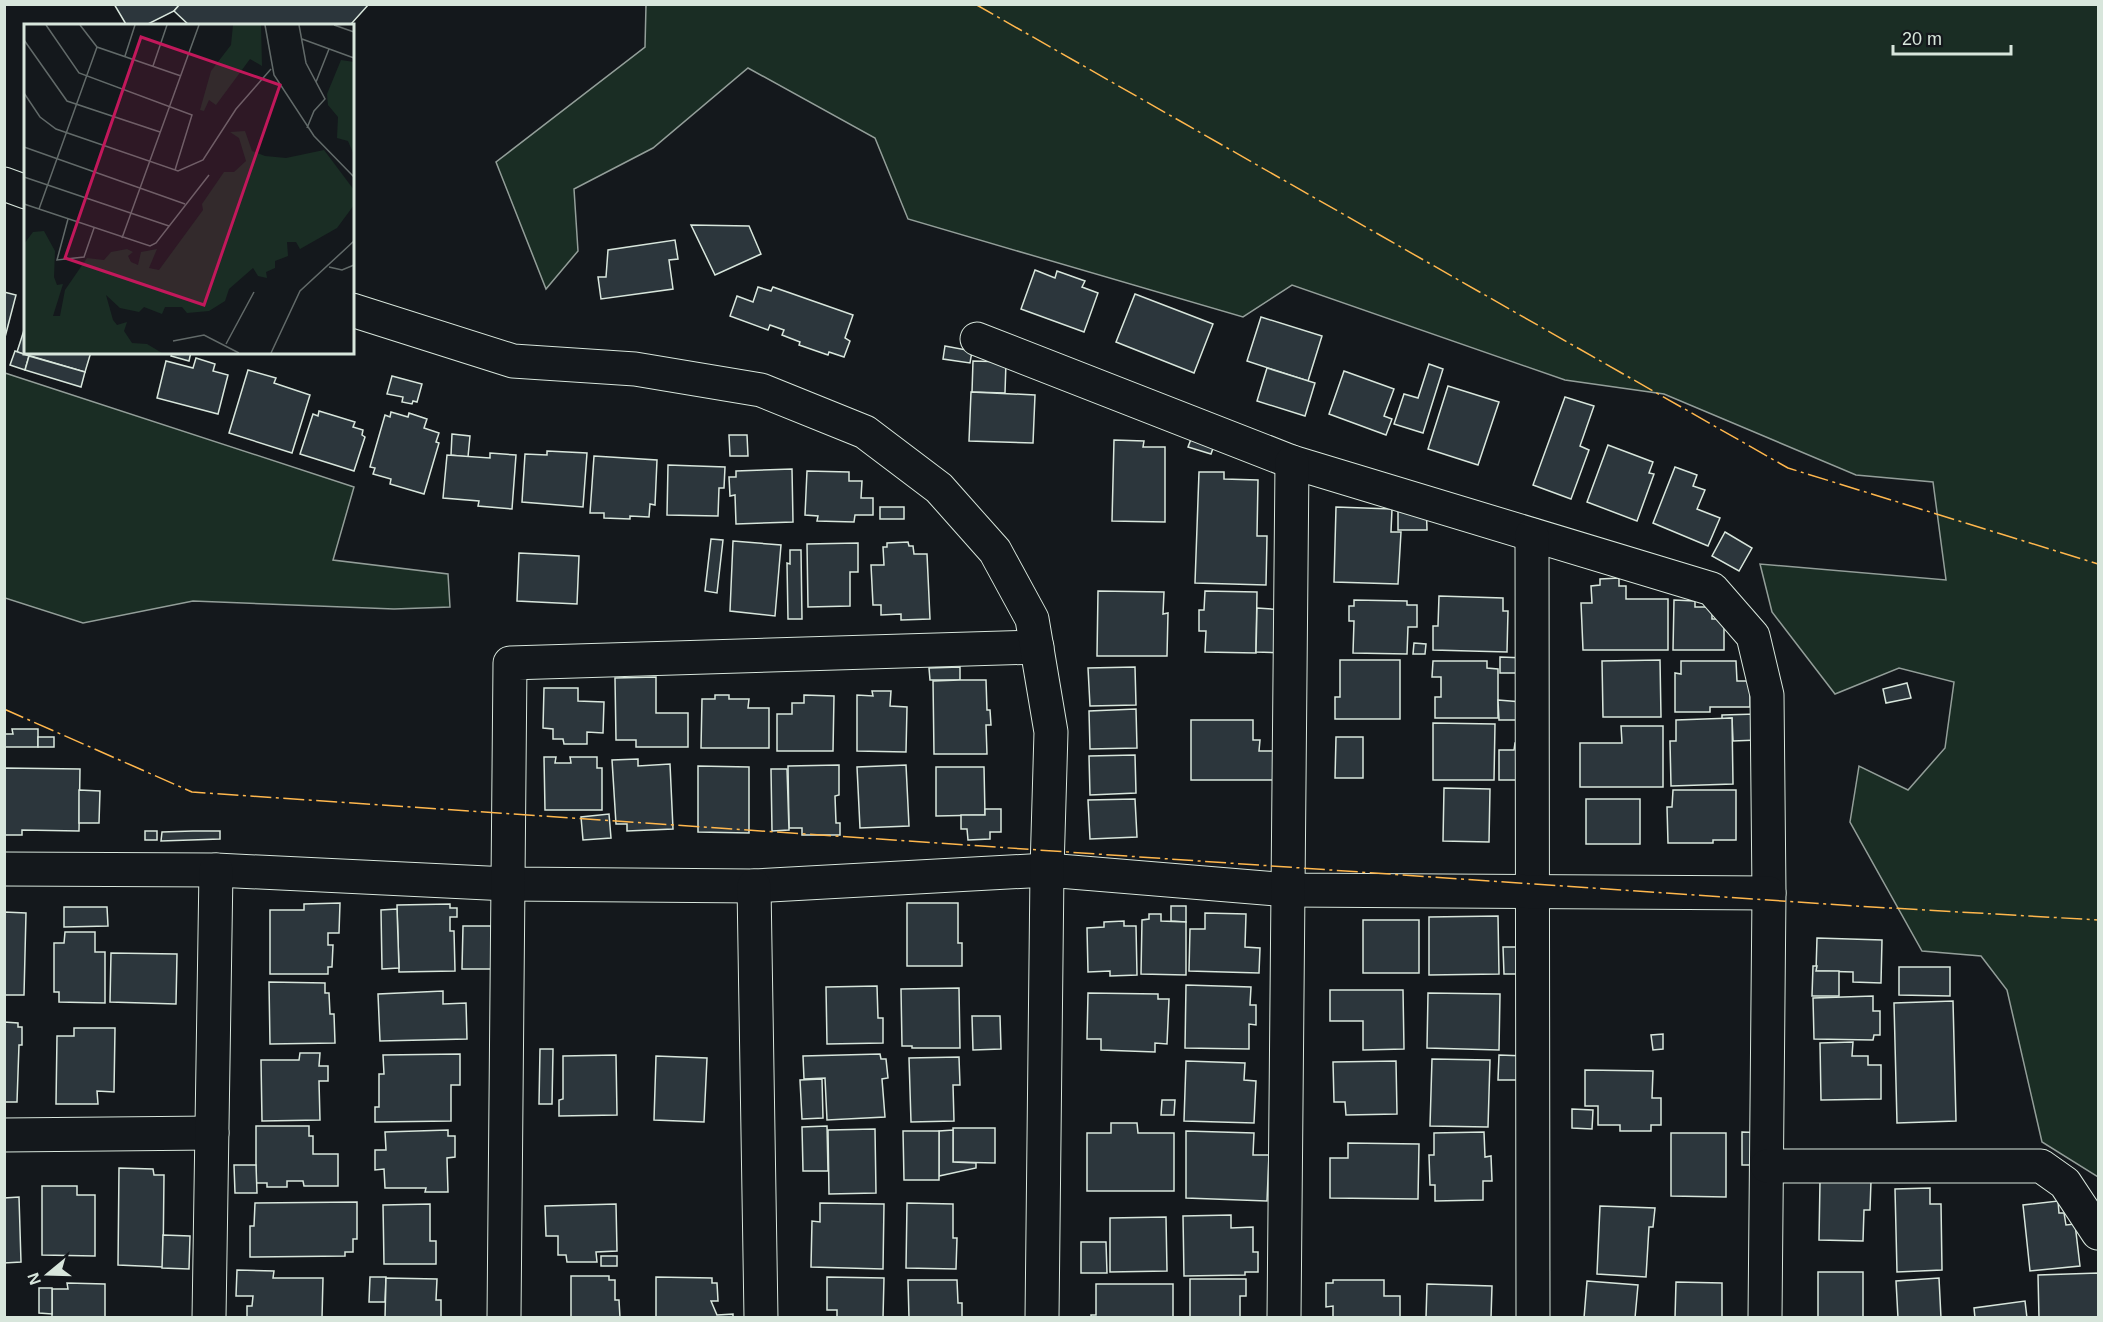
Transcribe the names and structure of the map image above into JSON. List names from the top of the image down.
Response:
{
  "scale_bar": "20 m",
  "north": "left"
}
